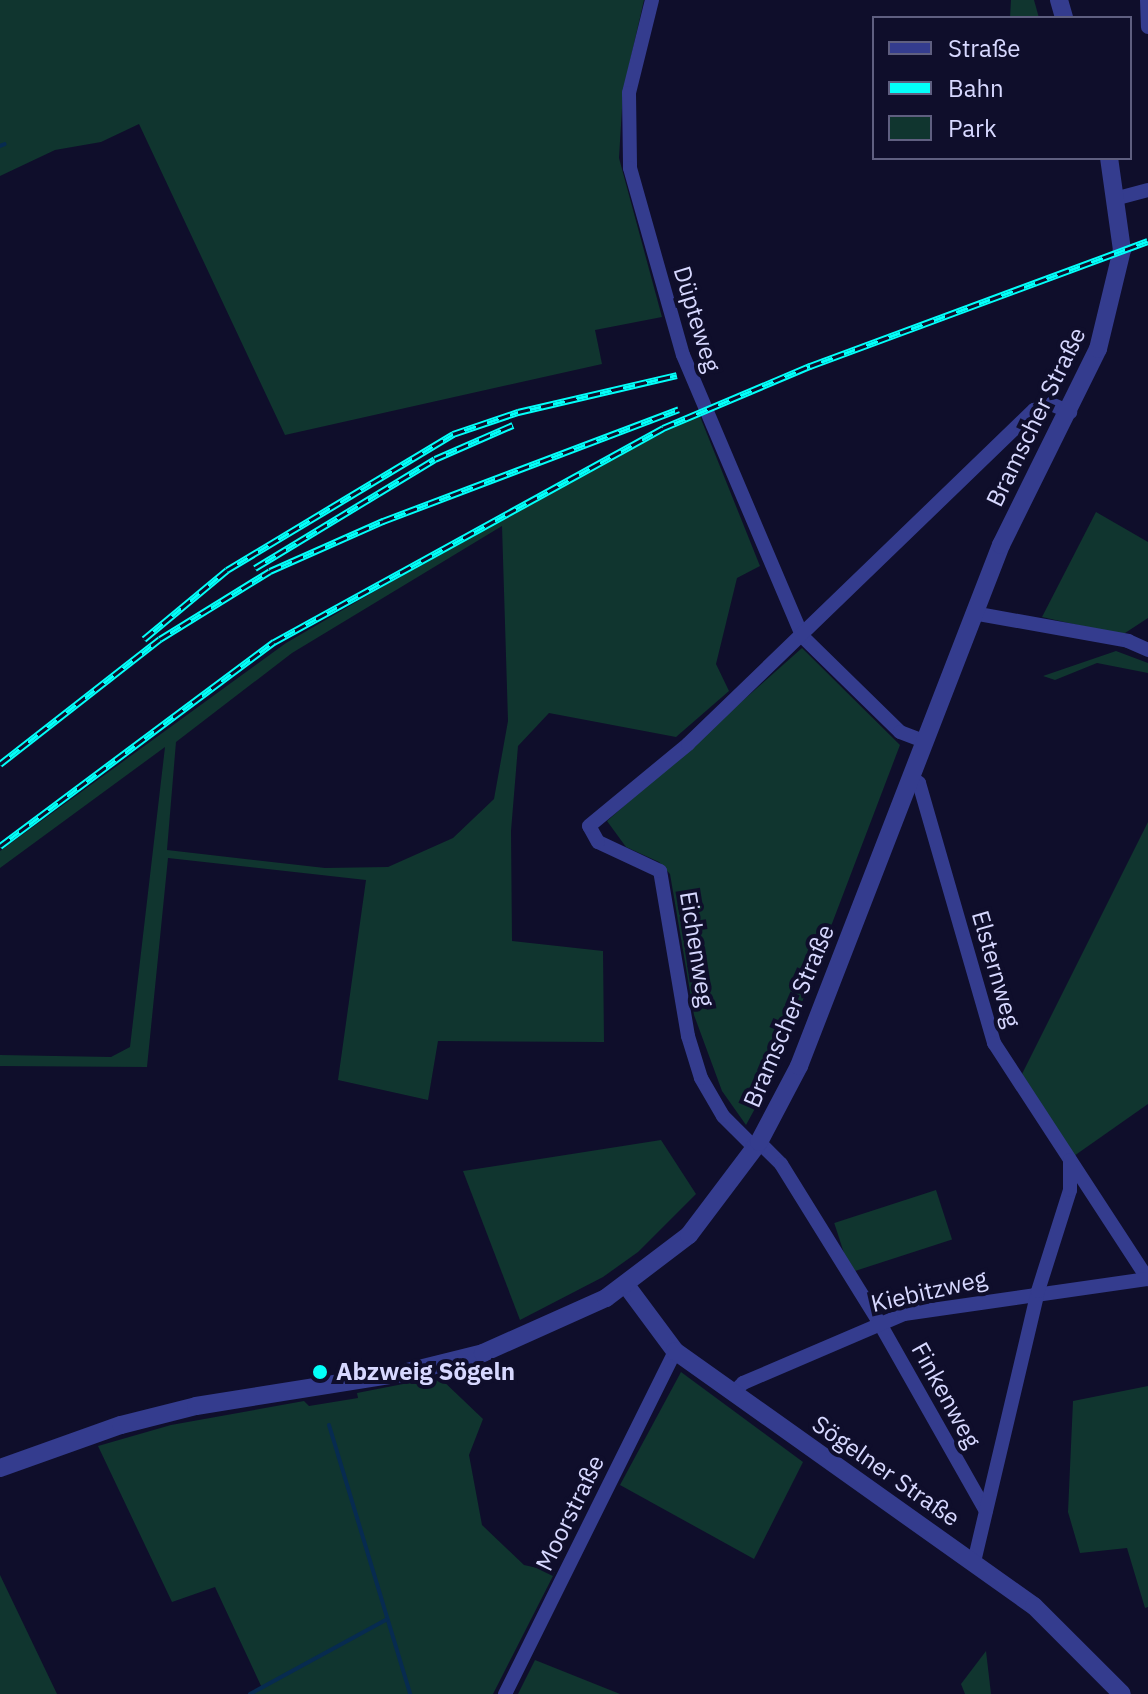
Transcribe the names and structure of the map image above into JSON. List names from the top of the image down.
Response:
{
  "streets": {
    "street": [
      "Düpteweg",
      "Bramscher Straße",
      "Eichenweg",
      "Elsternweg",
      "Kiebitzweg",
      "Finkenweg",
      "Sögelner Straße",
      "Moorstraße"
    ]
  },
  "crossings": [
    ["Düpteweg", "Eichenweg"],
    ["Bramscher Straße", "Eichenweg"],
    ["Bramscher Straße", "Elsternweg"],
    ["Bramscher Straße", "Finkenweg"],
    ["Bramscher Straße", "Sögelner Straße"],
    ["Eichenweg", "Finkenweg"],
    ["Elsternweg", "Kiebitzweg"],
    ["Kiebitzweg", "Finkenweg"],
    ["Kiebitzweg", "Sögelner Straße"],
    ["Sögelner Straße", "Moorstraße"]
  ],
  "places": ["Abzweig Sögeln"],
  "legend": ["Straße", "Bahn", "Park"]
}
